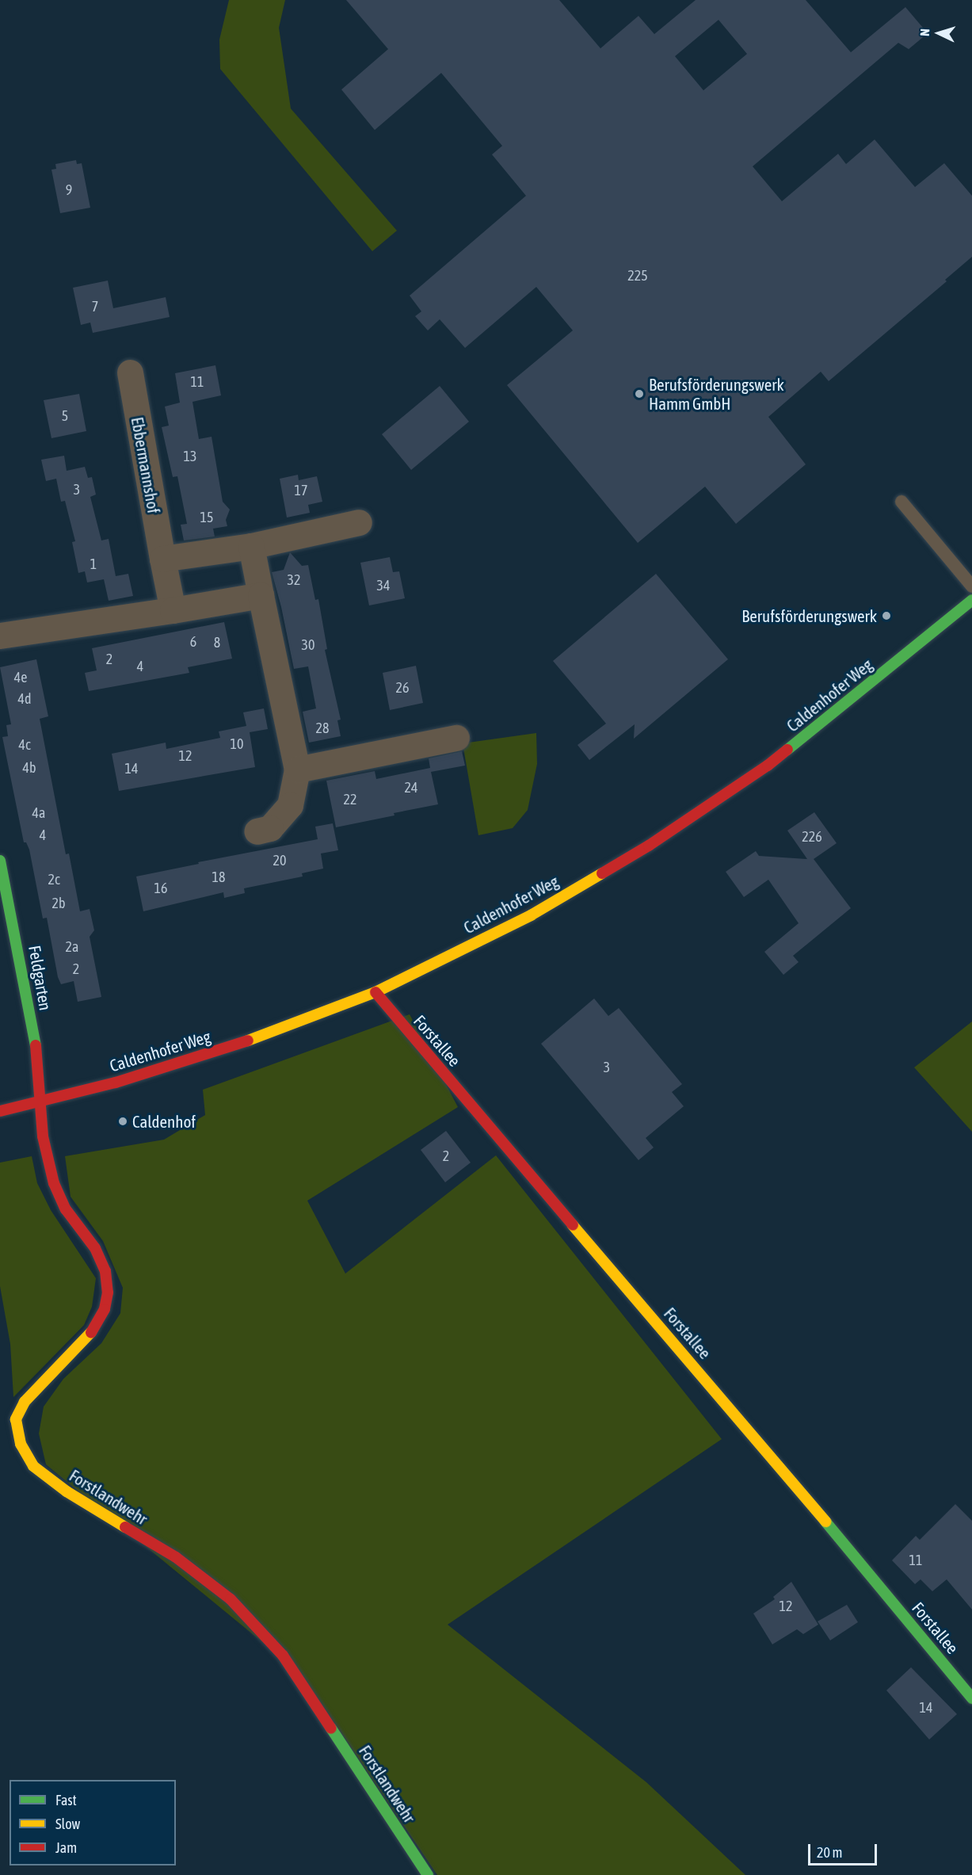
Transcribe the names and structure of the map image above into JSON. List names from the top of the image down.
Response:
{
  "streets": {
    "street": [
      "Ebbermannshof",
      "Caldenhofer Weg",
      "Feldgarten",
      "Forstallee",
      "Forstlandwehr"
    ]
  },
  "crossings": [
    ["Caldenhofer Weg", "Feldgarten"],
    ["Caldenhofer Weg", "Forstallee"],
    ["Caldenhofer Weg", "Forstlandwehr"],
    ["Feldgarten", "Forstlandwehr"]
  ],
  "places": ["Berufsförderungswerk Hamm GmbH", "Berufsförderungswerk", "Caldenhof"],
  "house_numbers": [
    "9",
    "225",
    "7",
    "11",
    "5",
    "13",
    "3",
    "17",
    "15",
    "1",
    "32",
    "34",
    "6",
    "8",
    "30",
    "2",
    "4",
    "4e",
    "26",
    "4d",
    "28",
    "10",
    "4c",
    "12",
    "4b",
    "14",
    "24",
    "22",
    "4a",
    "4",
    "226",
    "20",
    "18",
    "2c",
    "16",
    "2b",
    "2a",
    "2",
    "3",
    "2",
    "11",
    "12",
    "14"
  ],
  "legend": ["Fast", "Slow", "Jam"],
  "scale_bar": "20 m",
  "north": "left"
}
